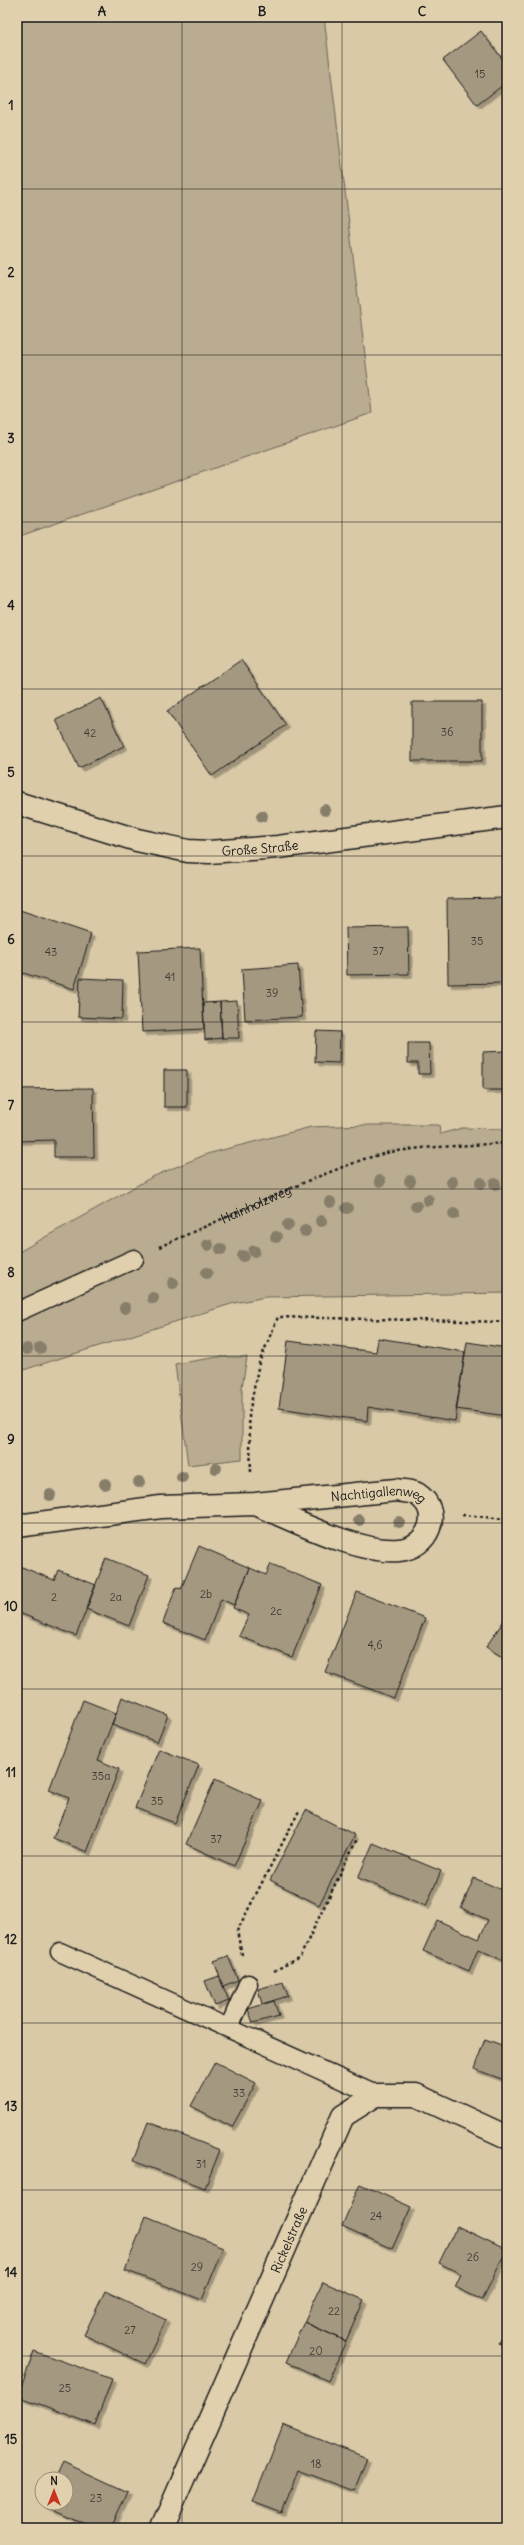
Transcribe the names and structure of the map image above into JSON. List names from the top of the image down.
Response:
{
  "streets": {
    "street": ["Große Straße", "Nachtigallenweg", "Rickelstraße"],
    "path": ["Hainholzweg"]
  },
  "house_numbers": [
    "15",
    "36",
    "42",
    "35",
    "37",
    "43",
    "41",
    "39",
    "2b",
    "2",
    "2a",
    "2c",
    "4,6",
    "35a",
    "35",
    "37",
    "33",
    "31",
    "24",
    "26",
    "29",
    "22",
    "27",
    "20",
    "25",
    "18",
    "23"
  ],
  "north": "top",
  "grid": {
    "columns": ["A", "B", "C"],
    "rows": [
      "1",
      "2",
      "3",
      "4",
      "5",
      "6",
      "7",
      "8",
      "9",
      "10",
      "11",
      "12",
      "13",
      "14",
      "15"
    ]
  }
}
